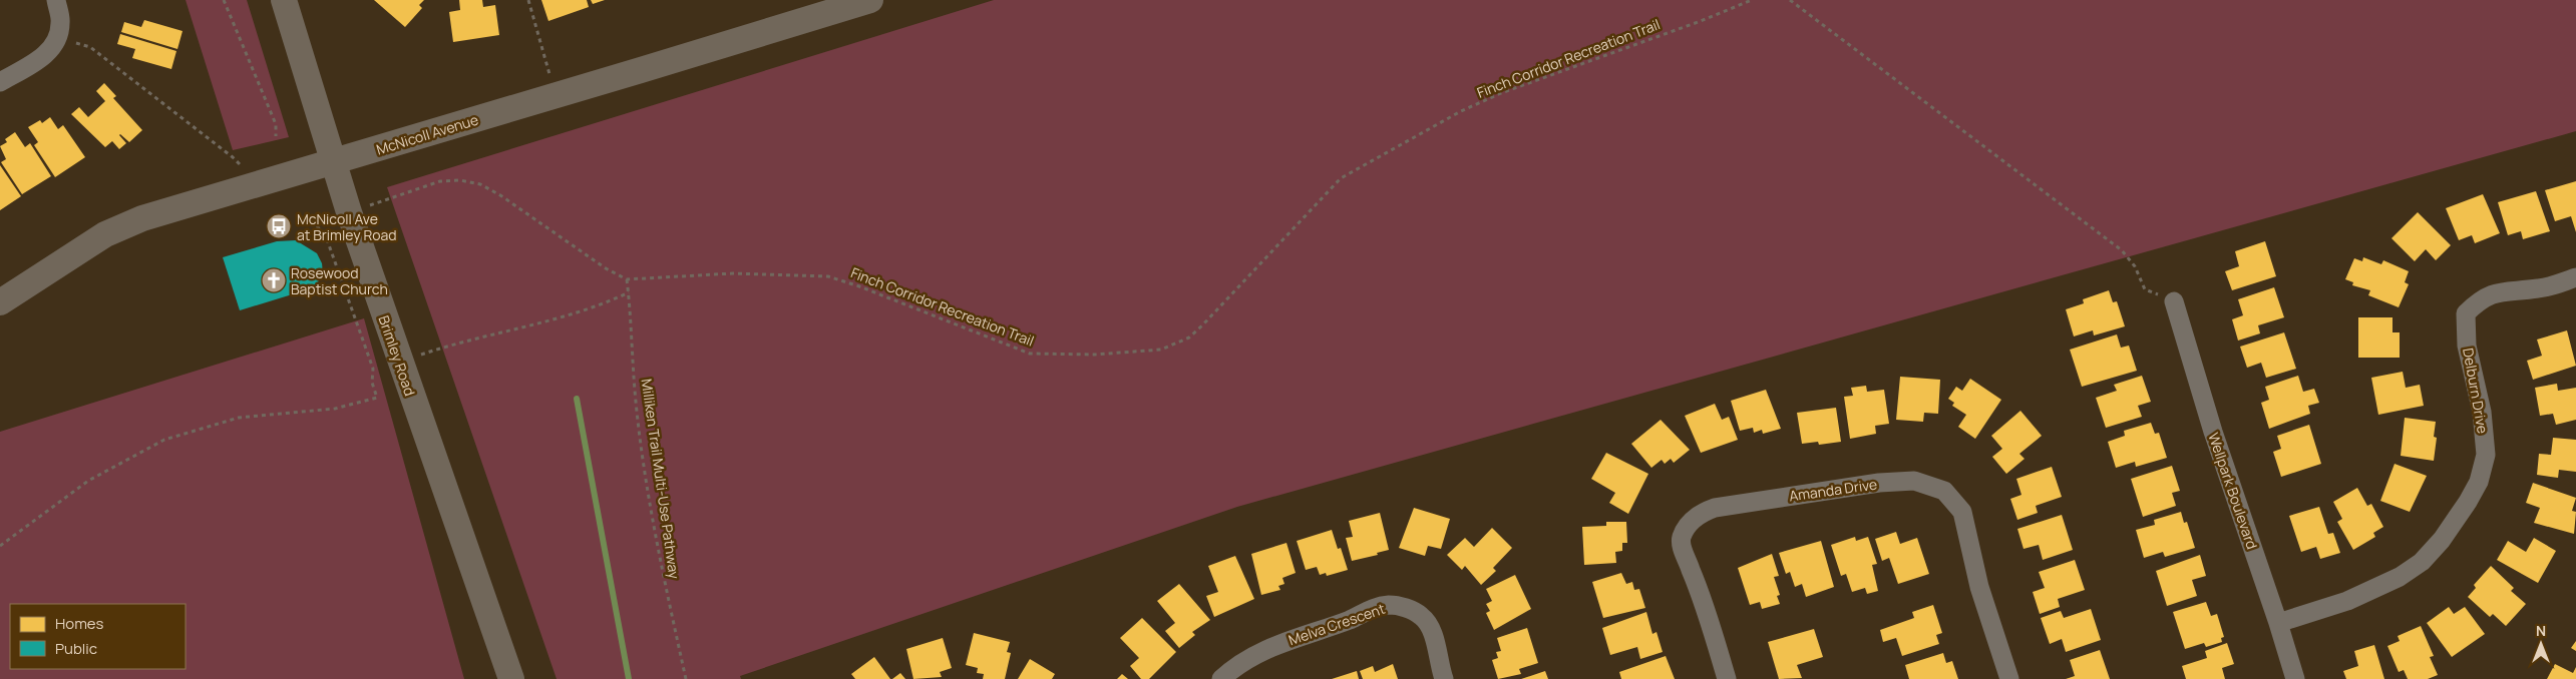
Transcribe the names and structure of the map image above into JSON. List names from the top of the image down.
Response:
{
  "streets": {
    "main road": ["McNicoll Avenue", "Brimley Road"],
    "street": [
      "Delburn Drive",
      "Amanda Drive",
      "Wellpark Boulevard",
      "Melva Crescent"
    ],
    "path": ["Finch Corridor Recreation Trail", "Milliken Trail Multi-Use Pathway"]
  },
  "crossings": [
    ["Finch Corridor Recreation Trail", "Milliken Trail Multi-Use Pathway"],
    ["McNicoll Avenue", "Brimley Road"],
    ["Delburn Drive", "Wellpark Boulevard"]
  ],
  "places": {
    "bus stop": ["McNicoll Ave at Brimley Road"],
    "church": ["Rosewood Baptist Church"]
  },
  "legend": ["Homes", "Public"],
  "north": "top"
}
